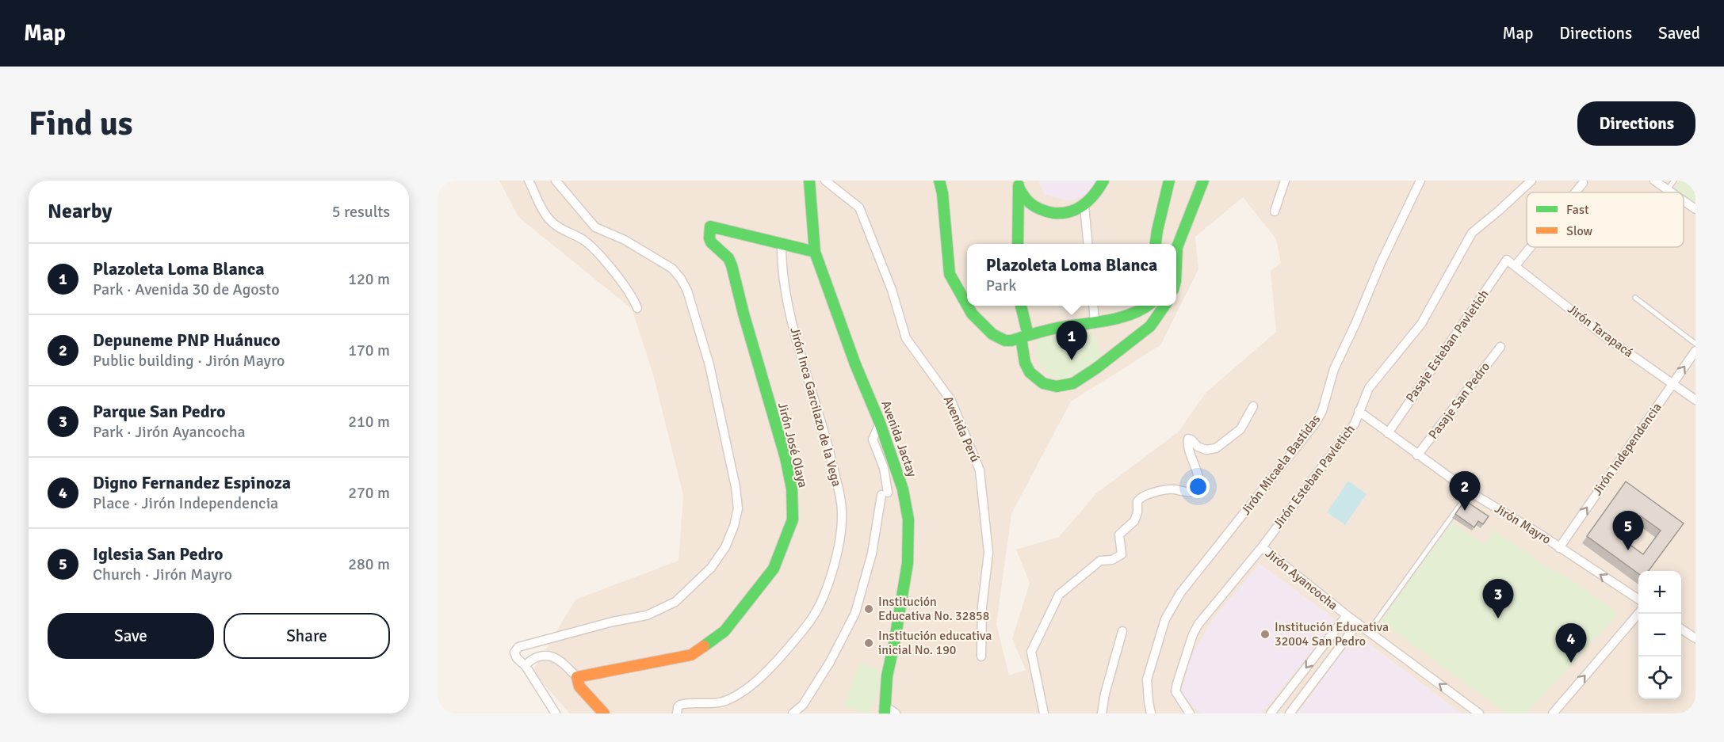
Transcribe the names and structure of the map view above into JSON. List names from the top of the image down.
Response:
{
  "streets": {
    "street": [
      "Jirón Tarapacá",
      "Pasaje Esteban Pavletich",
      "Pasaje San Pedro",
      "Jirón Inca Garcilazo de la Vega",
      "Avenida Perú",
      "Avenida Jactay",
      "Jirón José Olaya",
      "Jirón Independencia",
      "Jirón Micaela Bastidas",
      "Jirón Esteban Pavletich",
      "Jirón Mayro",
      "Jirón Ayancocha"
    ]
  },
  "crossings": [
    ["Jirón Tarapacá", "Pasaje Esteban Pavletich"],
    ["Jirón Tarapacá", "Jirón Independencia"],
    ["Pasaje Esteban Pavletich", "Jirón Mayro"],
    ["Pasaje San Pedro", "Jirón Mayro"],
    ["Jirón Inca Garcilazo de la Vega", "Jirón José Olaya"],
    ["Jirón Independencia", "Jirón Mayro"],
    ["Jirón Esteban Pavletich", "Jirón Mayro"],
    ["Jirón Esteban Pavletich", "Jirón Ayancocha"]
  ],
  "one_way": ["Jirón Independencia", "Jirón Ayancocha"],
  "places": ["Institución Educativa No. 32858", "Institución Educativa 32004 San Pedro", "Institución educativa inicial No. 190"],
  "legend": ["Fast", "Slow"],
  "page": {
    "header": "Map",
    "nav": ["Map", "Directions", "Saved"],
    "buttons": [
      "Directions",
      ["Save", "Share"]
    ],
    "title": "Find us",
    "heading": ["Nearby", "5 results"],
    "list": [
      {
        "mark": "1",
        "name": "Plazoleta Loma Blanca",
        "note": "Park · Avenida 30 de Agosto",
        "value": "120 m"
      },
      {
        "mark": "2",
        "name": "Depuneme PNP Huánuco",
        "note": "Public building · Jirón Mayro",
        "value": "170 m"
      },
      {
        "mark": "3",
        "name": "Parque San Pedro",
        "note": "Park · Jirón Ayancocha",
        "value": "210 m"
      },
      {
        "mark": "4",
        "name": "Digno Fernandez Espinoza",
        "note": "Place · Jirón Independencia",
        "value": "270 m"
      },
      {
        "mark": "5",
        "name": "Iglesia San Pedro",
        "note": "Church · Jirón Mayro",
        "value": "280 m"
      }
    ],
    "popup": ["Plazoleta Loma Blanca", "Park"],
    "pins": [
      "1",
      "2",
      "5",
      "3",
      "4"
    ],
    "map_buttons": ["+", "−"]
  }
}
